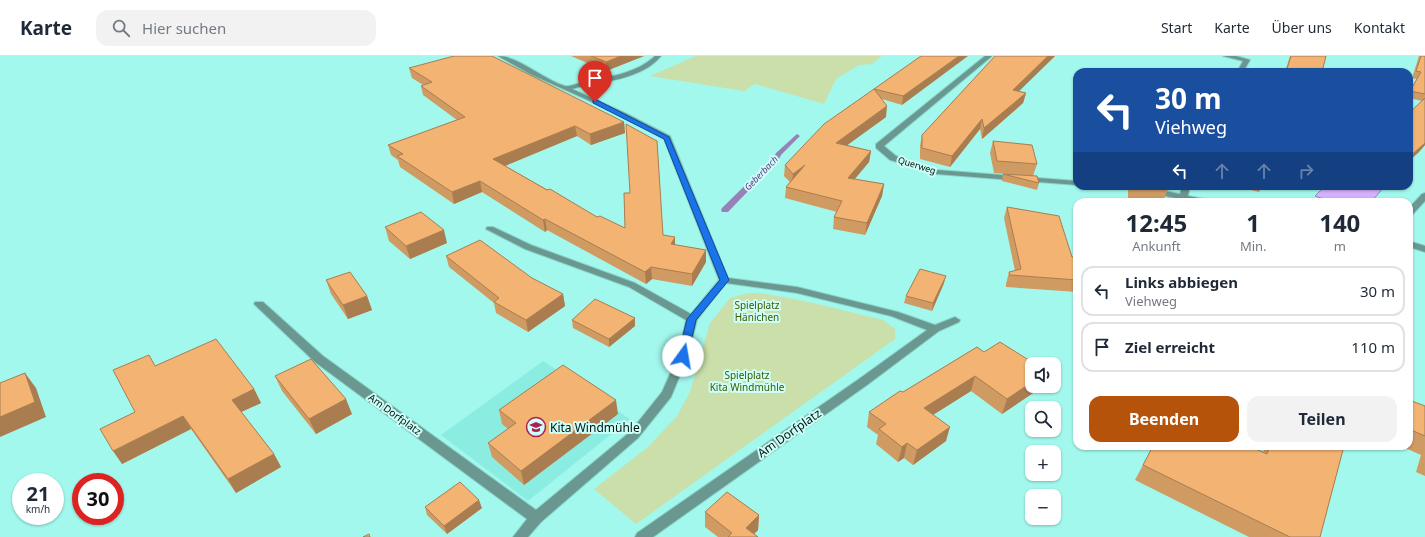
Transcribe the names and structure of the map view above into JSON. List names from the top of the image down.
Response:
{
  "streets": {
    "street": ["Querweg", "Am Dorfplatz"]
  },
  "water": ["Geberbach"],
  "parks": ["Spielplatz Hänichen", "Spielplatz Kita Windmühle"],
  "places": {
    "school or university": ["Kita Windmühle"]
  },
  "page": {
    "header": "Karte",
    "search": "Hier suchen",
    "nav": [
      "Start",
      "Karte",
      "Über uns",
      "Kontakt"
    ],
    "turn": ["30 m", "Viehweg"],
    "eta": [
      "12:45",
      "Ankunft",
      "1",
      "Min.",
      "140",
      "m"
    ],
    "list": [
      {
        "name": "Links abbiegen",
        "note": "Viehweg",
        "value": "30 m"
      },
      {
        "name": "Ziel erreicht",
        "value": "110 m"
      }
    ],
    "map_buttons": ["+", "−"],
    "buttons": ["Beenden", "Teilen"],
    "speed": "21 km/h",
    "limit": "30"
  }
}
